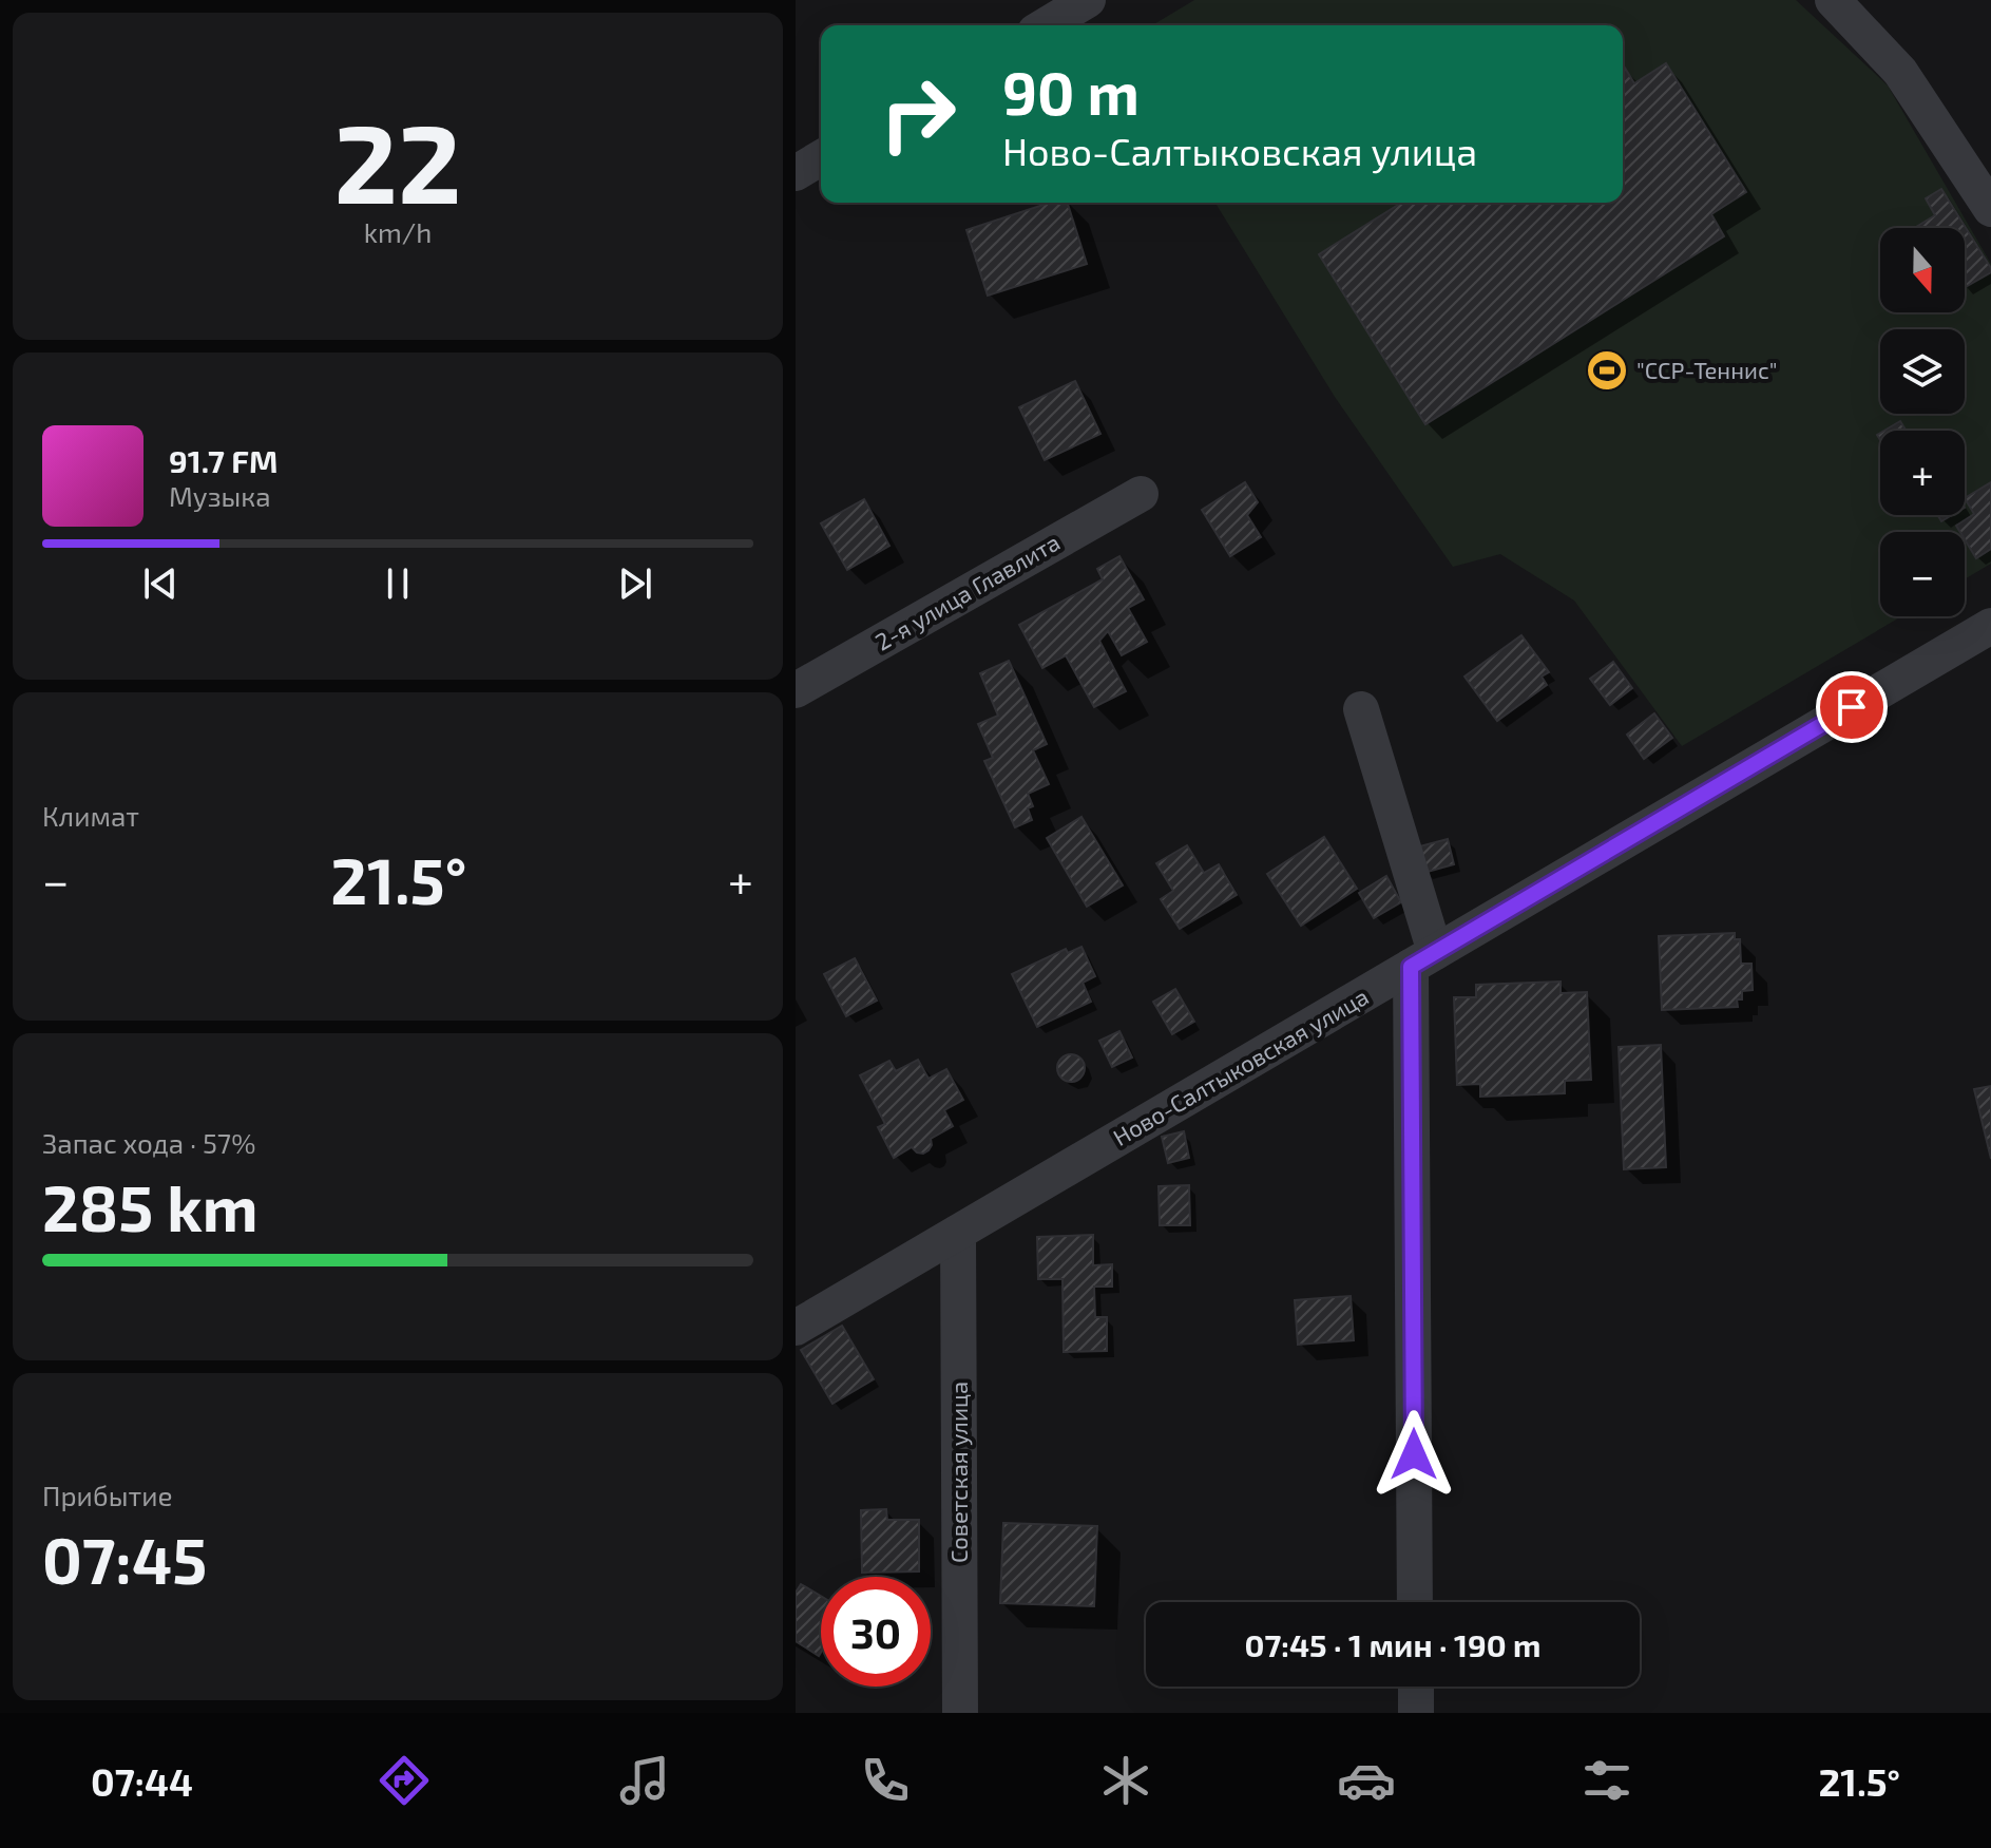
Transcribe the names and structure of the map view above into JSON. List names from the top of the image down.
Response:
{
  "streets": {
    "street": ["2-я улица Главлита", "Ново-Салтыковская улица", "Советская улица"]
  },
  "crossings": [
    ["Ново-Салтыковская улица", "Советская улица"]
  ],
  "places": {
    "sports": ["\"ССР-Теннис\""]
  },
  "north": "bottom",
  "page": {
    "tile": [
      ["22", "km/h"],
      "Климат",
      ["Запас хода · 57%", "285 km"],
      ["Прибытие", "07:45"]
    ],
    "turn": ["90 m", "Ново-Салтыковская улица"],
    "map_buttons": ["+", "−"],
    "song": ["91.7 FM", "Музыка"],
    "heat": ["−", "21.5°", "+"],
    "limit": "30",
    "trip": "07:45 · 1 мин · 190 m",
    "tabs": ["07:44", "21.5°"]
  }
}
